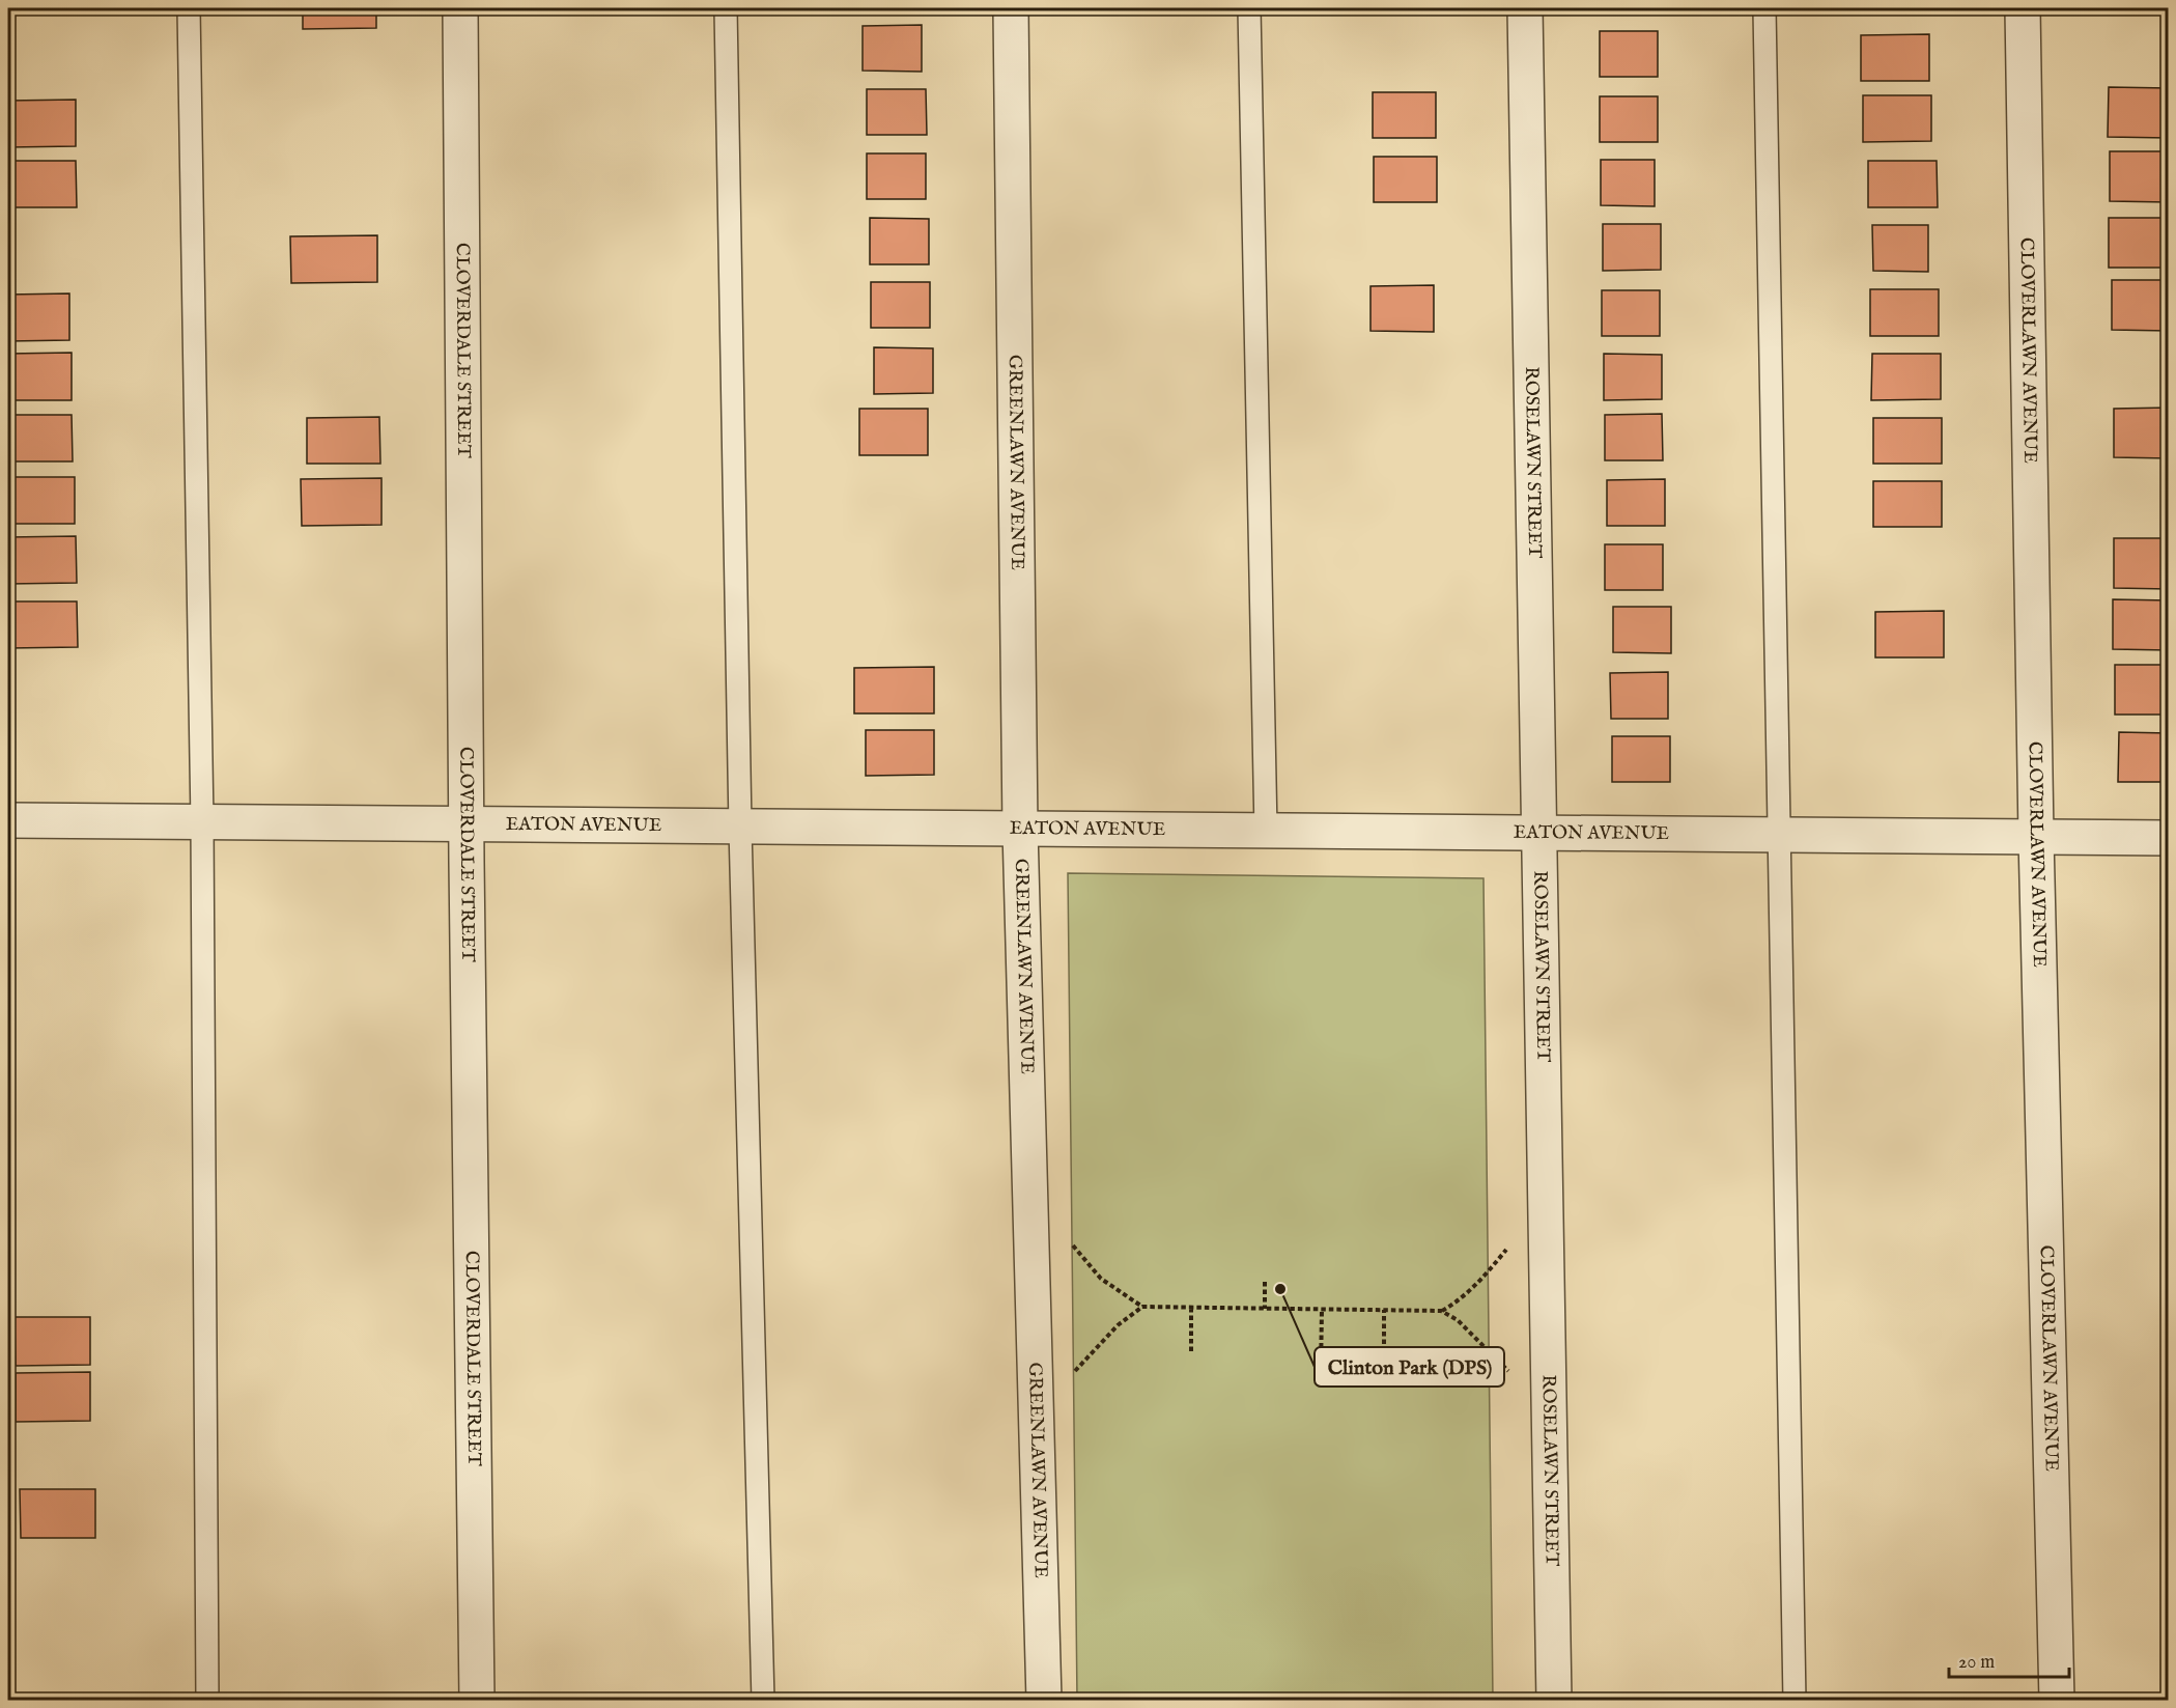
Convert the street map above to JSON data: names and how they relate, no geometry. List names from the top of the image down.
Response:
{
  "streets": {
    "street": [
      "CLOVERDALE STREET",
      "CLOVERLAWN AVENUE",
      "GREENLAWN AVENUE",
      "ROSELAWN STREET",
      "EATON AVENUE"
    ]
  },
  "crossings": [
    ["CLOVERDALE STREET", "EATON AVENUE"],
    ["CLOVERLAWN AVENUE", "EATON AVENUE"],
    ["GREENLAWN AVENUE", "EATON AVENUE"],
    ["ROSELAWN STREET", "EATON AVENUE"]
  ],
  "places": ["Clinton Park (DPS)"],
  "scale_bar": "20 m"
}
